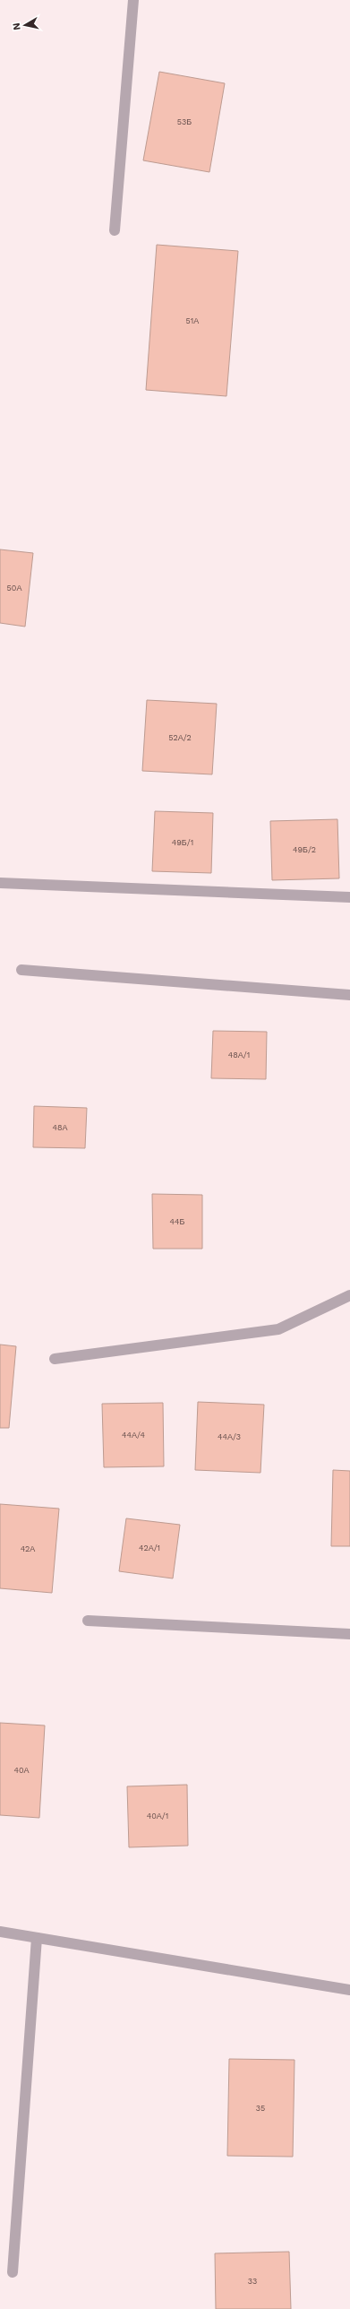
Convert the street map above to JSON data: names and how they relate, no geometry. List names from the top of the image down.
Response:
{
  "house_numbers": [
    "53Б",
    "51А",
    "50А",
    "52А/2",
    "49Б/1",
    "49Б/2",
    "48А/1",
    "48А",
    "44Б",
    "44А/4",
    "44А/3",
    "42А/1",
    "42А",
    "40А",
    "40А/1",
    "35",
    "33"
  ],
  "north": "left"
}
